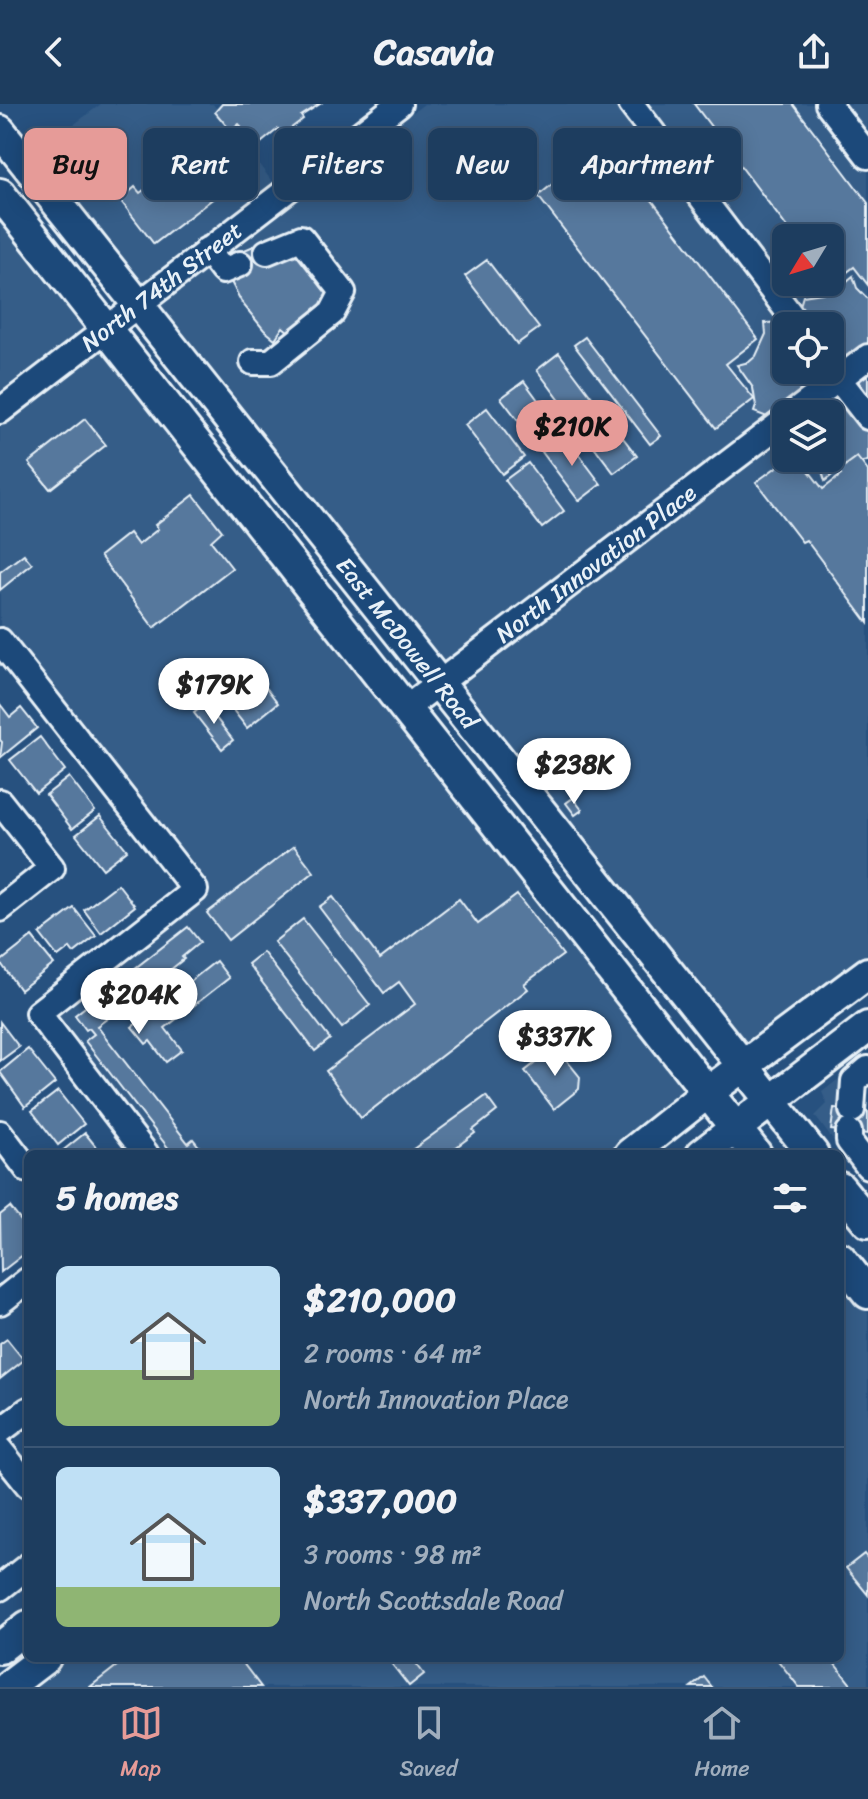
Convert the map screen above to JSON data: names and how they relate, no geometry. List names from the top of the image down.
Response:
{
  "streets": {
    "main road": ["East McDowell Road"],
    "street": ["North 74th Street", "North Innovation Place"]
  },
  "crossings": [
    ["North 74th Street", "East McDowell Road"],
    ["North Innovation Place", "East McDowell Road"]
  ],
  "north": "bottom left",
  "page": {
    "header": "Casavia",
    "chip": [
      "Buy",
      "Rent",
      "Filters",
      "New",
      "Apartment"
    ],
    "price": [
      "$210K",
      "$179K",
      "$238K",
      "$204K",
      "$337K"
    ],
    "heading": "5 homes",
    "list": [
      {
        "name": "$210,000",
        "note": "2 rooms · 64 m² · North Innovation Place"
      },
      {
        "name": "$337,000",
        "note": "3 rooms · 98 m² · North Scottsdale Road"
      }
    ],
    "tabs": ["Map", "Saved", "Home"]
  }
}
